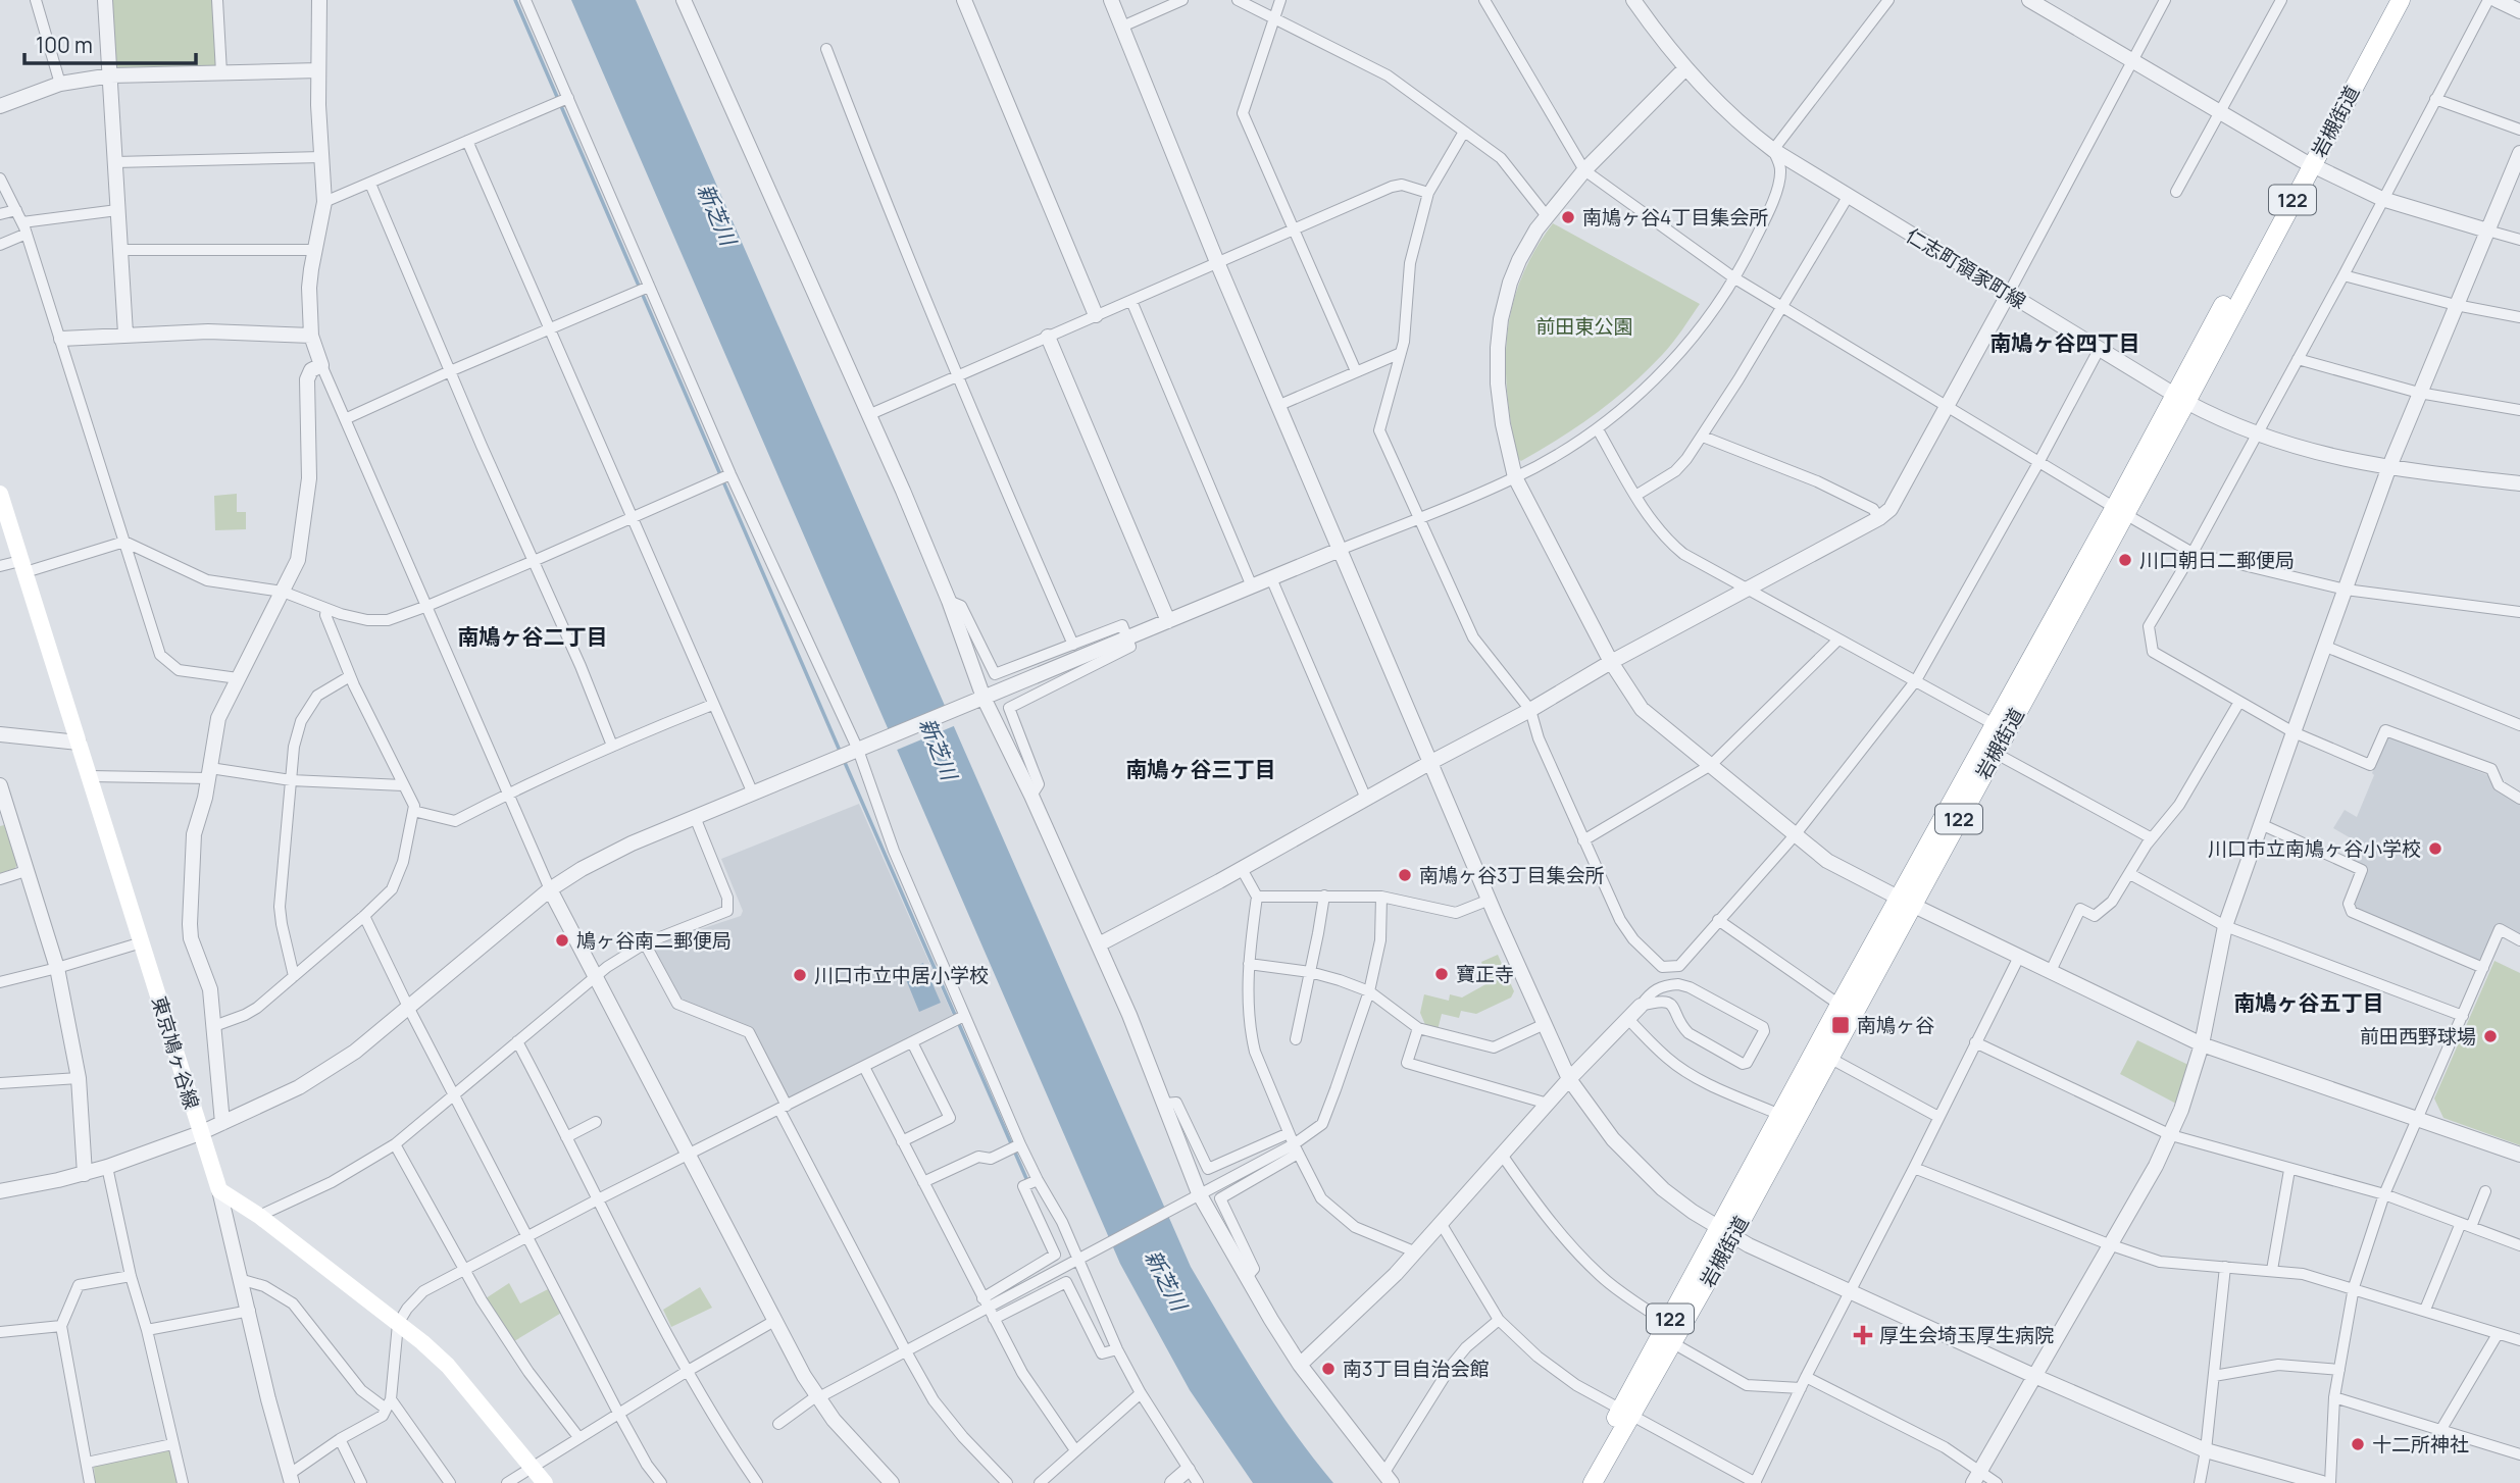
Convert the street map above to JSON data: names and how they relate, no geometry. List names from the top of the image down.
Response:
{
  "streets": {
    "highway": ["岩槻街道", "122"],
    "main road": ["東京鳩ヶ谷線"],
    "street": ["仁志町領家町線"]
  },
  "crossings": [
    ["岩槻街道", "仁志町領家町線"]
  ],
  "districts": [
    "南鳩ヶ谷四丁目",
    "南鳩ヶ谷二丁目",
    "南鳩ヶ谷三丁目",
    "南鳩ヶ谷五丁目"
  ],
  "water": ["新芝川"],
  "parks": ["前田東公園"],
  "places": {
    "other": [
      "南鳩ヶ谷4丁目集会所",
      "川口朝日二郵便局",
      "川口市立南鳩ヶ谷小学校",
      "南鳩ヶ谷3丁目集会所",
      "鳩ヶ谷南二郵便局",
      "寶正寺",
      "川口市立中居小学校",
      "前田西野球場",
      "南3丁目自治会館",
      "十二所神社"
    ],
    "transit": ["南鳩ヶ谷"],
    "health": ["厚生会埼玉厚生病院"]
  },
  "scale_bar": "100 m"
}
